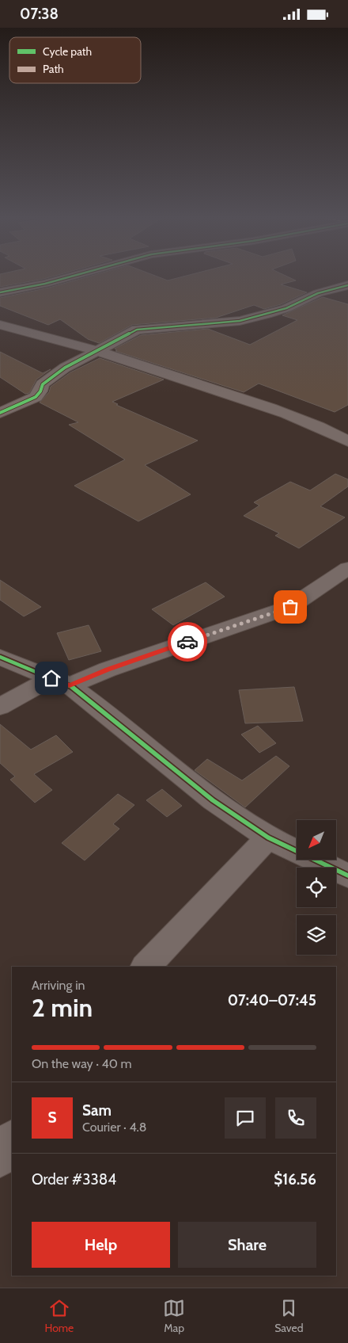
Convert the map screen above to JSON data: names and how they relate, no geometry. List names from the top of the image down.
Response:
{
  "legend": ["Cycle path", "Path"],
  "north": "bottom left",
  "page": {
    "status": "07:38",
    "heading": ["2 min", "Arriving in", "07:40–07:45"],
    "panel": [
      "Sam",
      "Courier · 4.8",
      "Order #3384",
      "$16.56"
    ],
    "bar": "On the way · 40 m",
    "round": "S",
    "buttons": ["Help", "Share"],
    "tabs": ["Home", "Map", "Saved"]
  }
}
